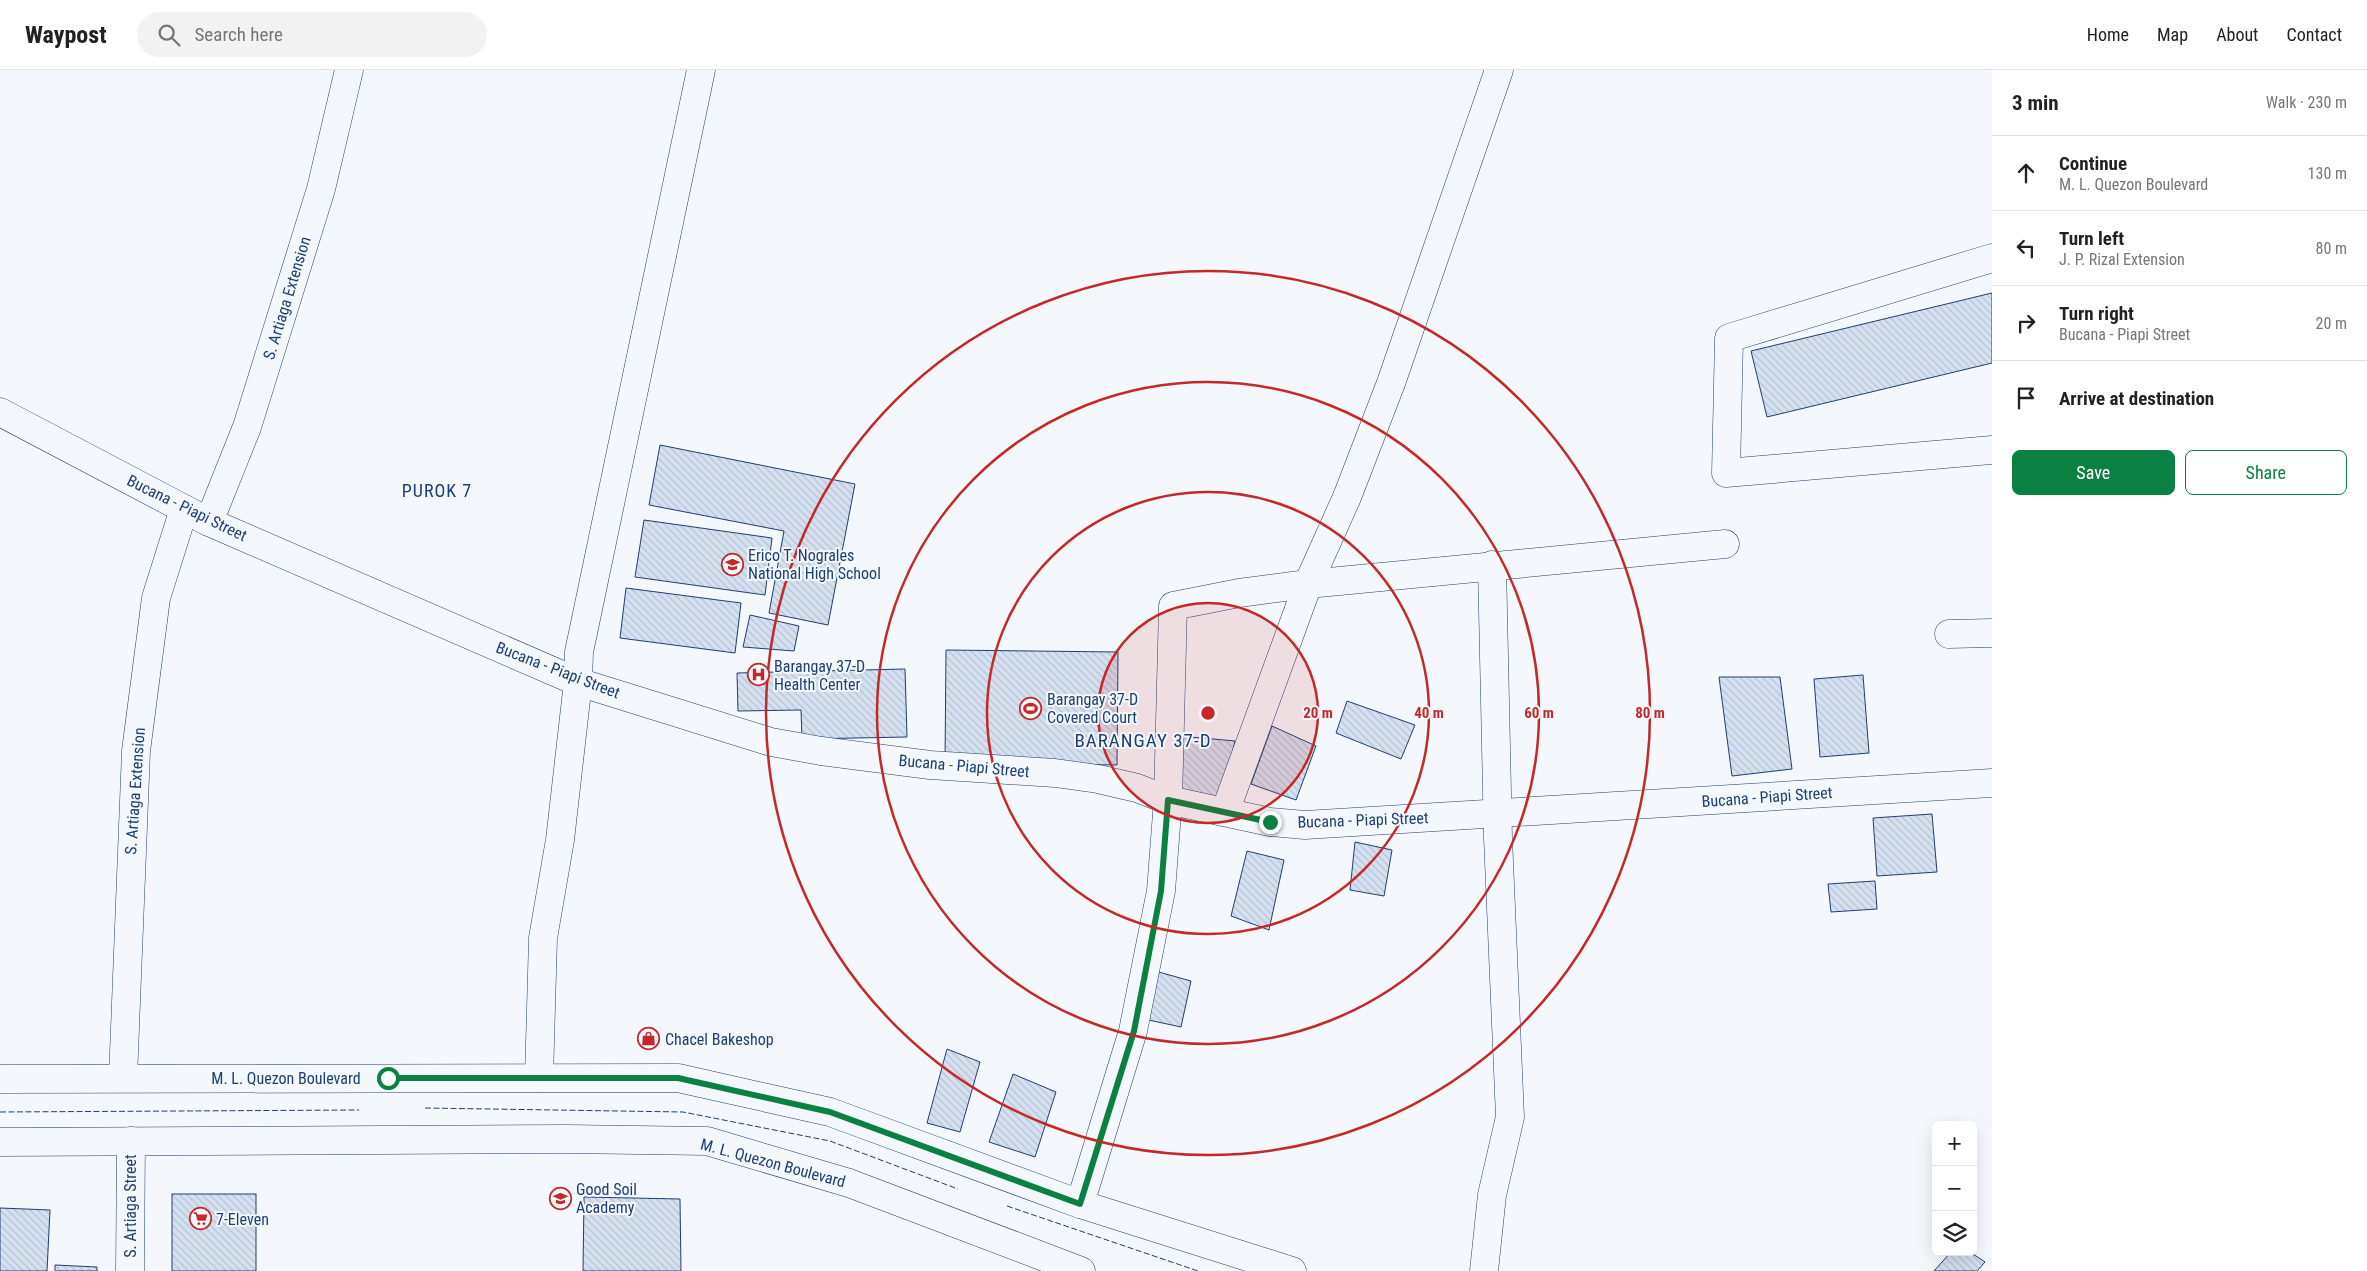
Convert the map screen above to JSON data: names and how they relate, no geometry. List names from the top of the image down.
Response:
{
  "streets": {
    "street": [
      "S. Artiaga Extension",
      "Bucana - Piapi Street",
      "M. L. Quezon Boulevard",
      "S. Artiaga Street"
    ]
  },
  "crossings": [
    ["S. Artiaga Extension", "Bucana - Piapi Street"],
    ["S. Artiaga Extension", "M. L. Quezon Boulevard"],
    ["M. L. Quezon Boulevard", "S. Artiaga Street"]
  ],
  "districts": ["PUROK 7", "BARANGAY 37-D"],
  "places": {
    "school or university": ["Erico T. Nograles National High School", "Good Soil Academy"],
    "hospital": ["Barangay 37-D Health Center"],
    "sports": ["Barangay 37-D Covered Court"],
    "shop": ["Chacel Bakeshop"],
    "supermarket": ["7-Eleven"]
  },
  "page": {
    "header": "Waypost",
    "search": "Search here",
    "nav": [
      "Home",
      "Map",
      "About",
      "Contact"
    ],
    "heading": ["3 min", "Walk · 230 m"],
    "list": [
      ["Continue", "M. L. Quezon Boulevard", "130 m"],
      ["Turn left", "J. P. Rizal Extension", "80 m"],
      ["Turn right", "Bucana - Piapi Street", "20 m"],
      "Arrive at destination"
    ],
    "buttons": ["Save", "Share"],
    "map_buttons": ["+", "−"]
  },
  "rings": [
    "20 m",
    "40 m",
    "60 m",
    "80 m"
  ]
}
